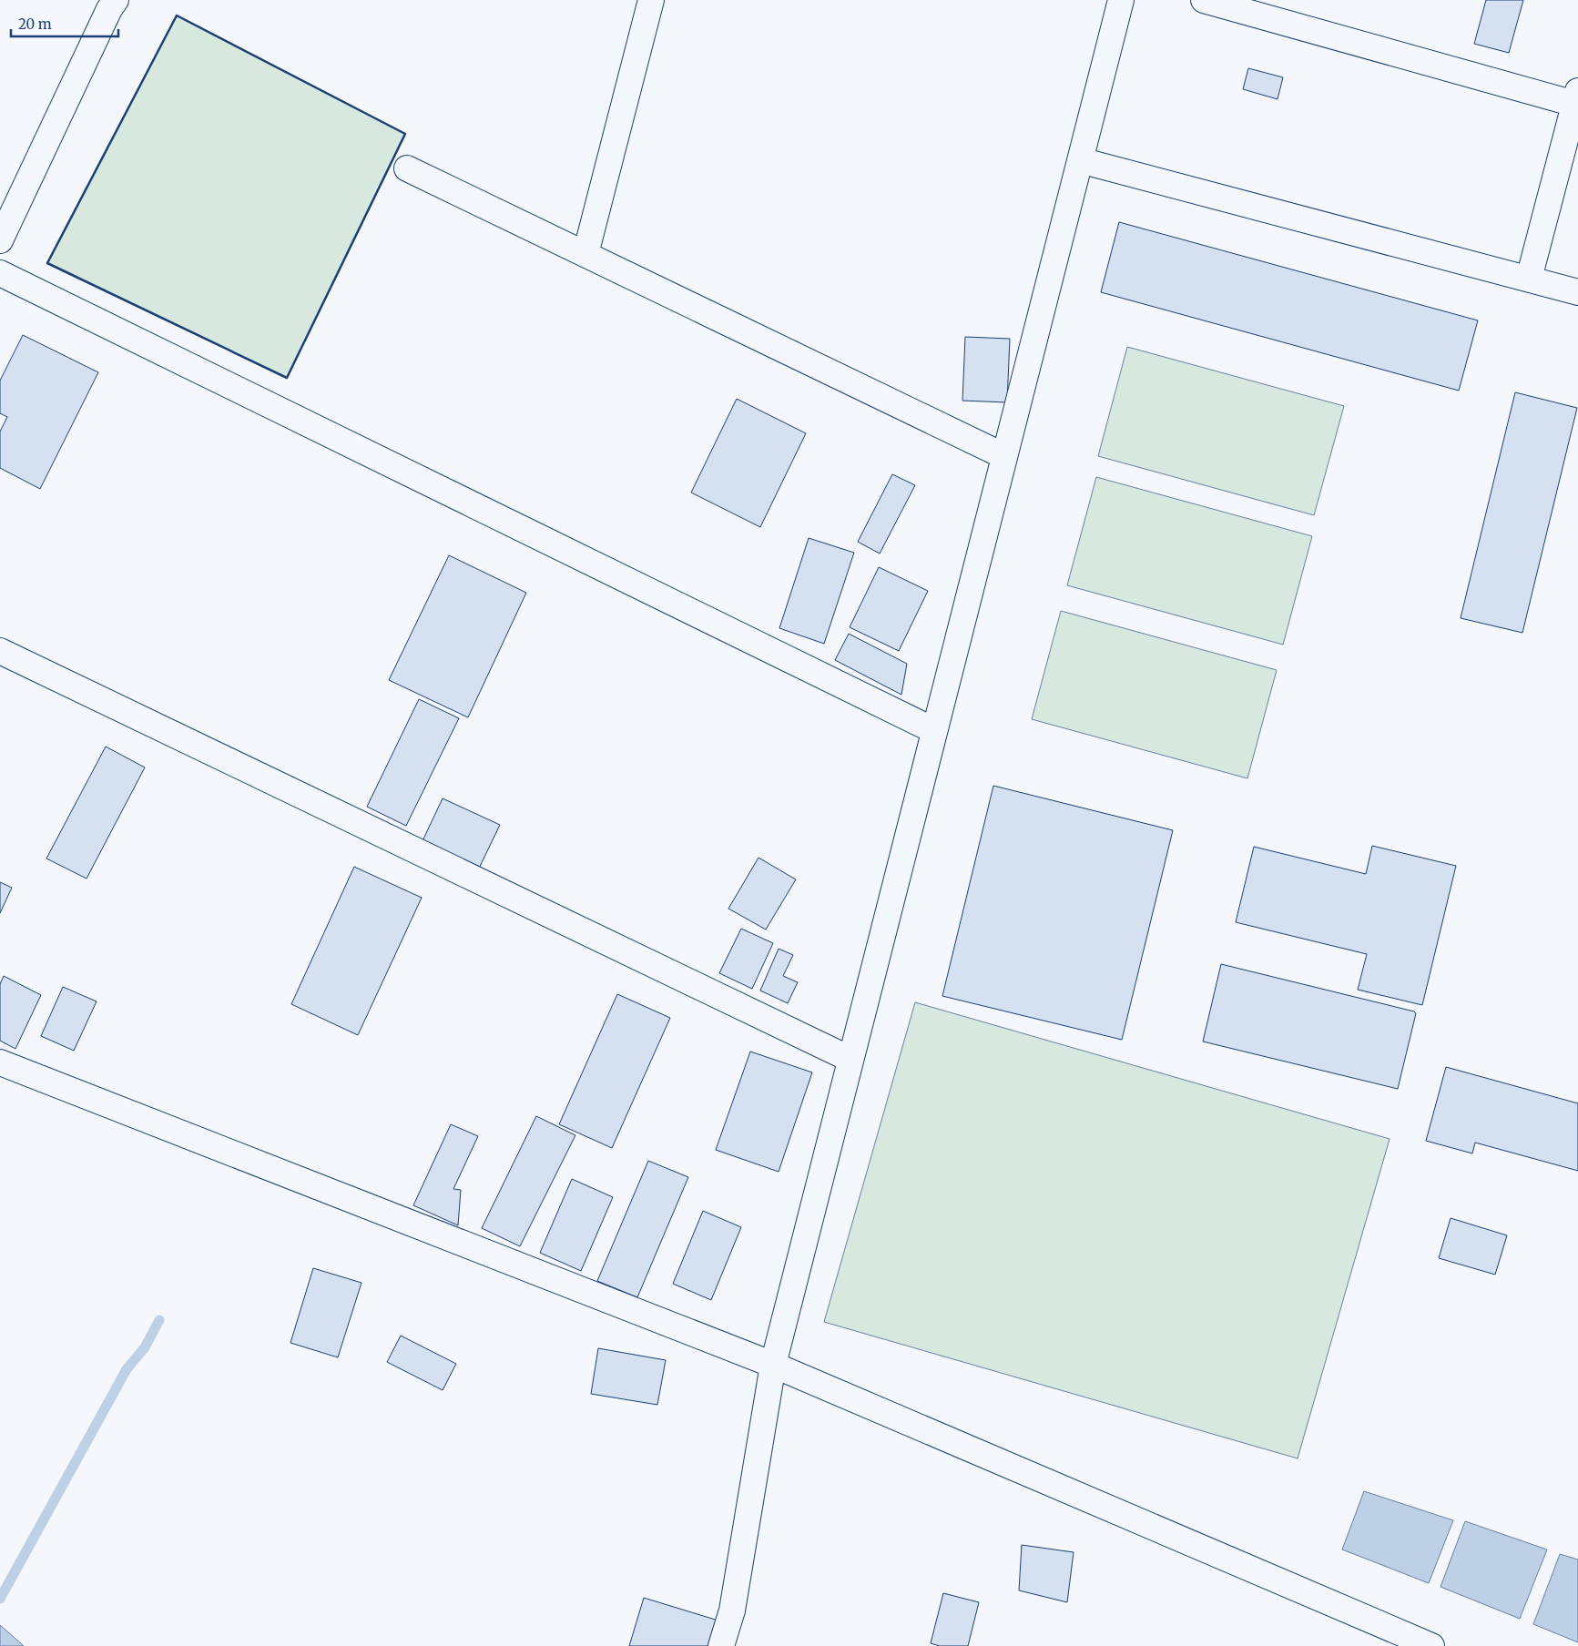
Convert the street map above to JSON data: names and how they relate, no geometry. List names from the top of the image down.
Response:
{
  "scale_bar": "20 m"
}
